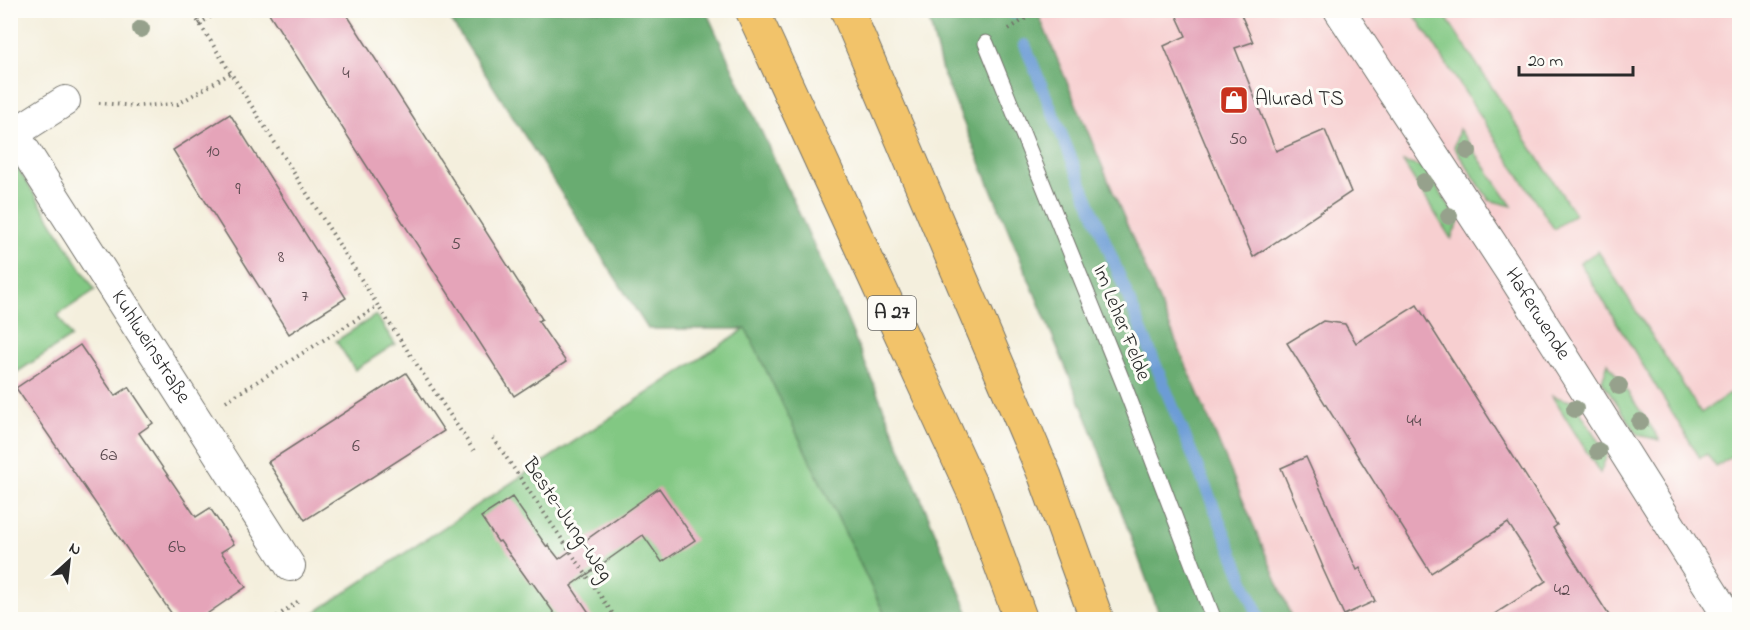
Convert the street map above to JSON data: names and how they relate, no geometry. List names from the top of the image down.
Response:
{
  "streets": {
    "highway": ["A 27"],
    "street": ["Haferwende", "Kuhlweinstraße"],
    "lane": ["Im Leher Felde"],
    "path": ["Beste-Jung-Weg"]
  },
  "places": {
    "shop": ["Alurad TS"]
  },
  "house_numbers": [
    "4",
    "50",
    "10",
    "9",
    "5",
    "8",
    "7",
    "44",
    "6",
    "6a",
    "6b",
    "42"
  ],
  "scale_bar": "20 m",
  "north": "top right"
}
